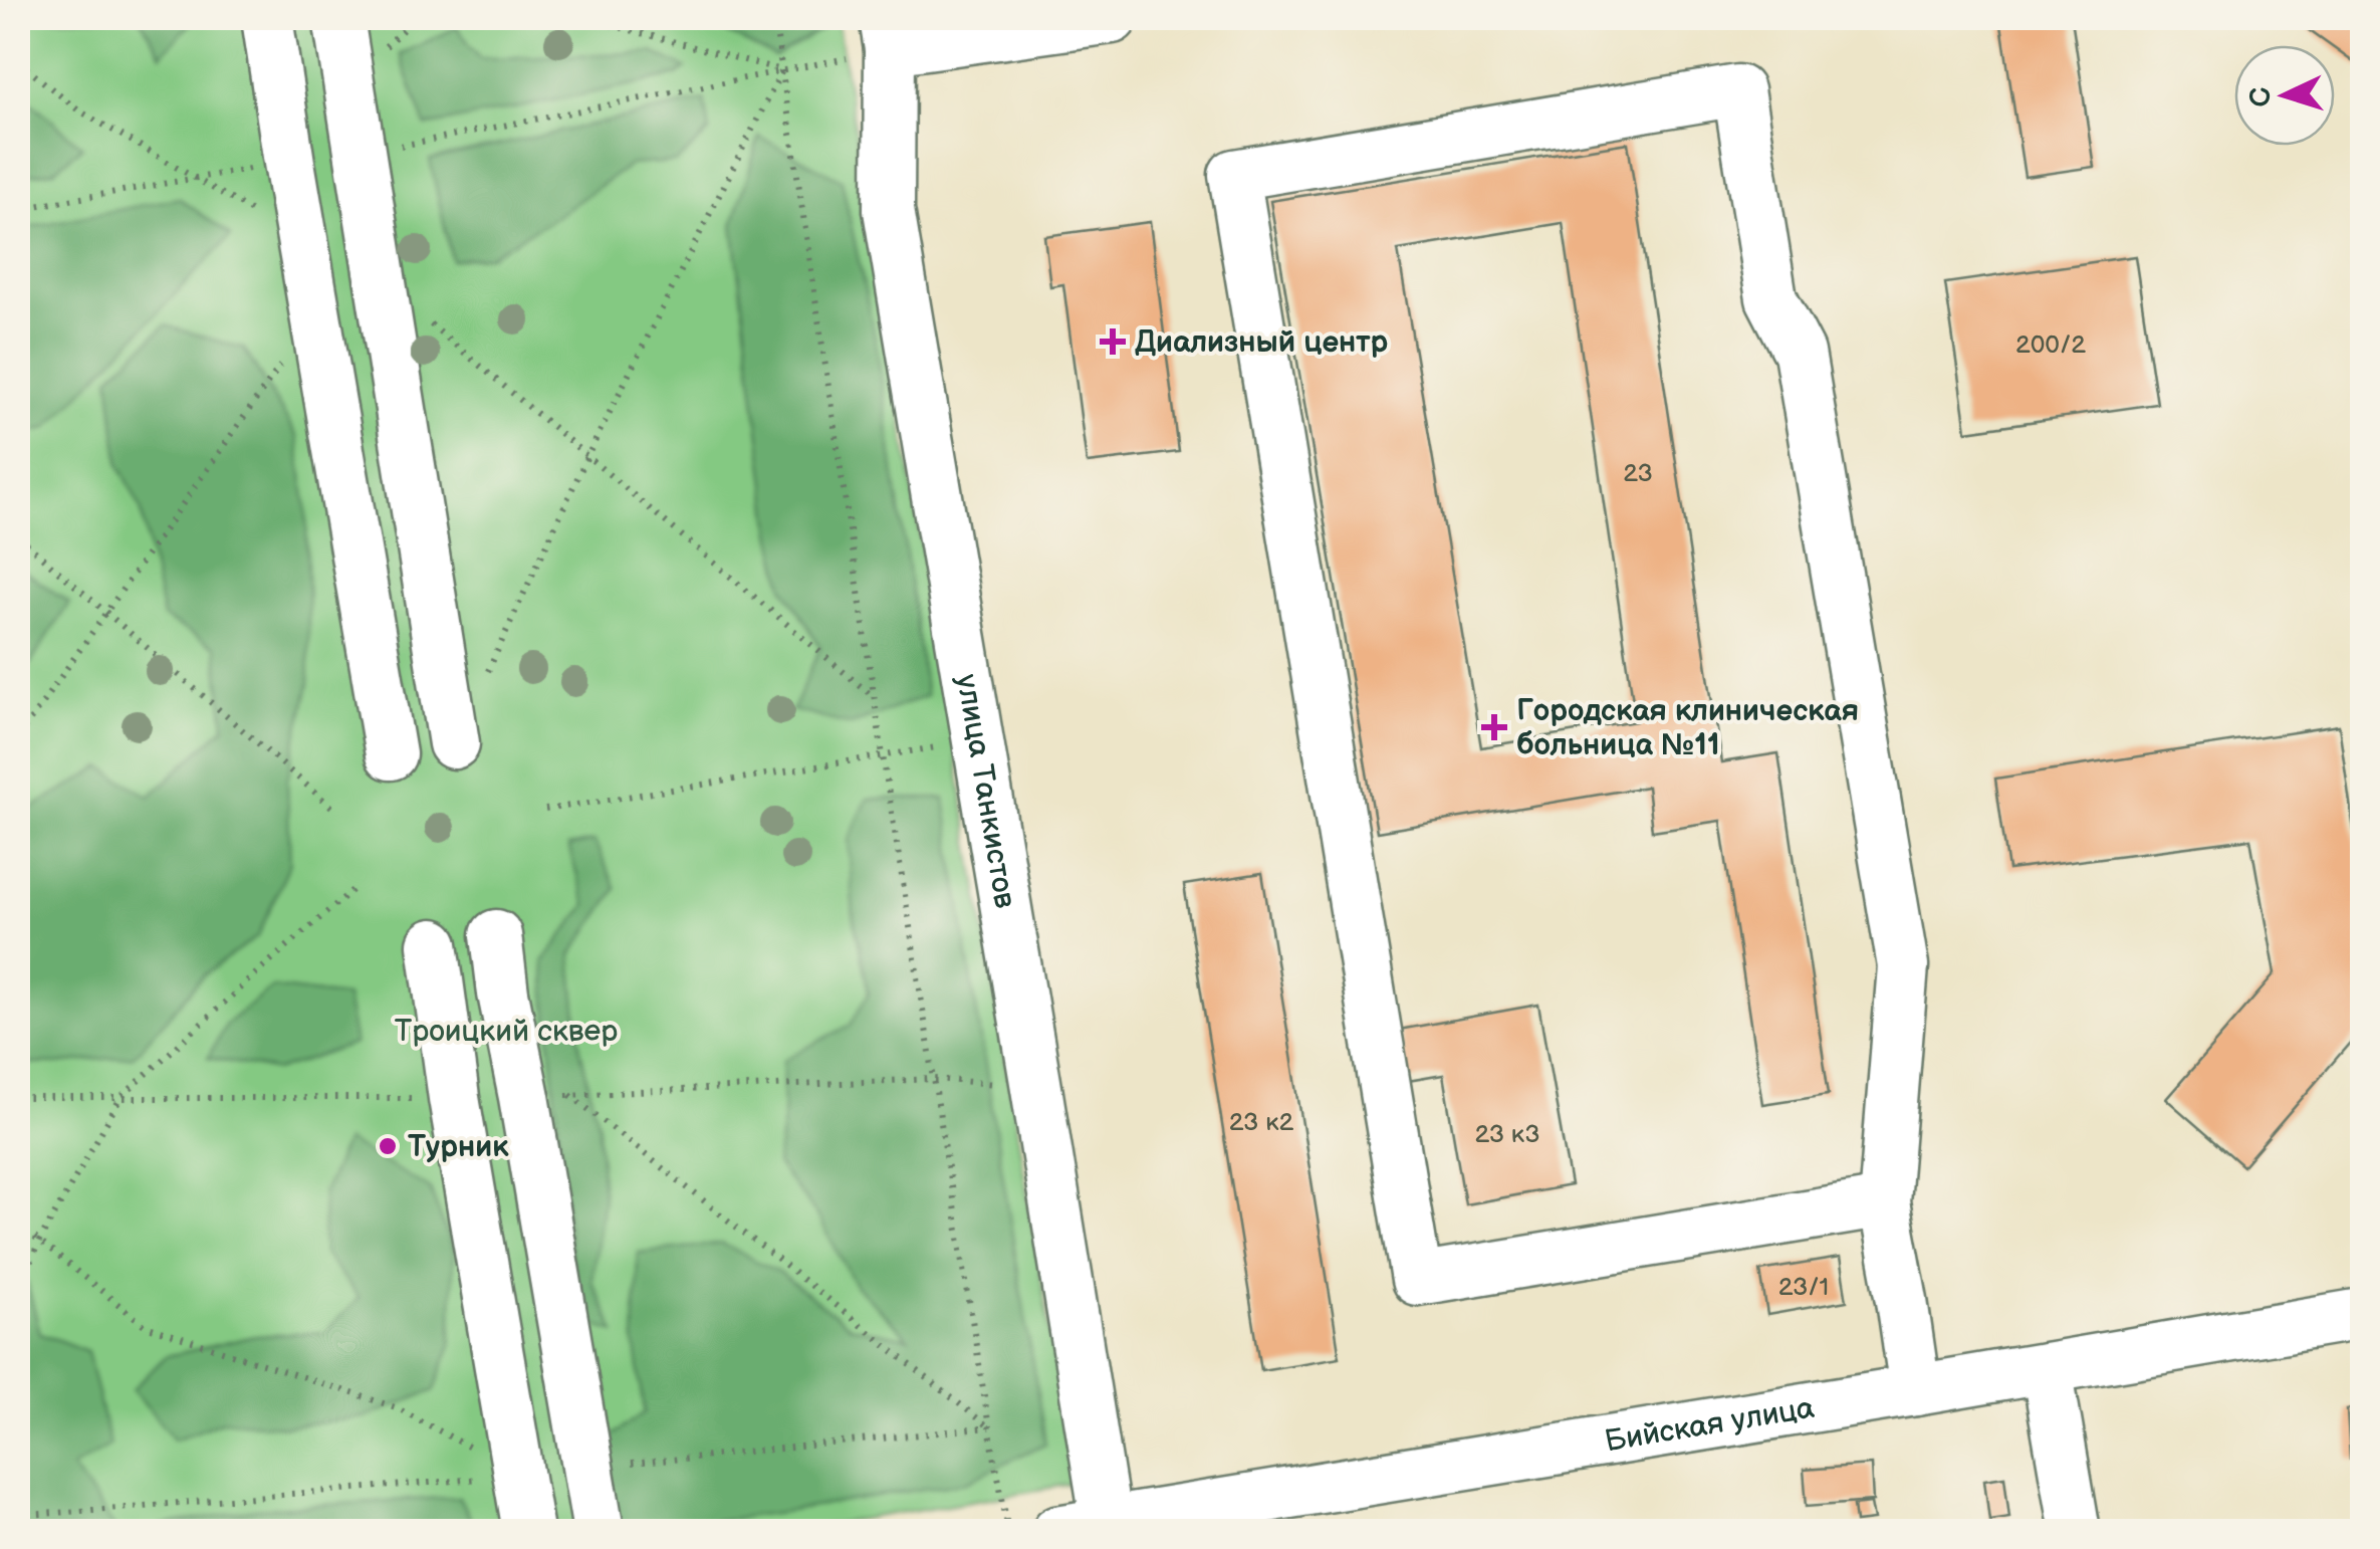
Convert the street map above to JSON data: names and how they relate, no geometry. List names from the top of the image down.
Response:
{
  "streets": {
    "street": ["улица Танкистов", "Бийская улица"]
  },
  "crossings": [
    ["улица Танкистов", "Бийская улица"]
  ],
  "parks": ["Троицкий сквер"],
  "places": {
    "health": ["Диализный центр", "Городская клиническая больница №11"],
    "other": ["Турник"]
  },
  "house_numbers": [
    "200/2",
    "23",
    "23 к2",
    "23 к3",
    "23/1"
  ],
  "north": "left"
}
